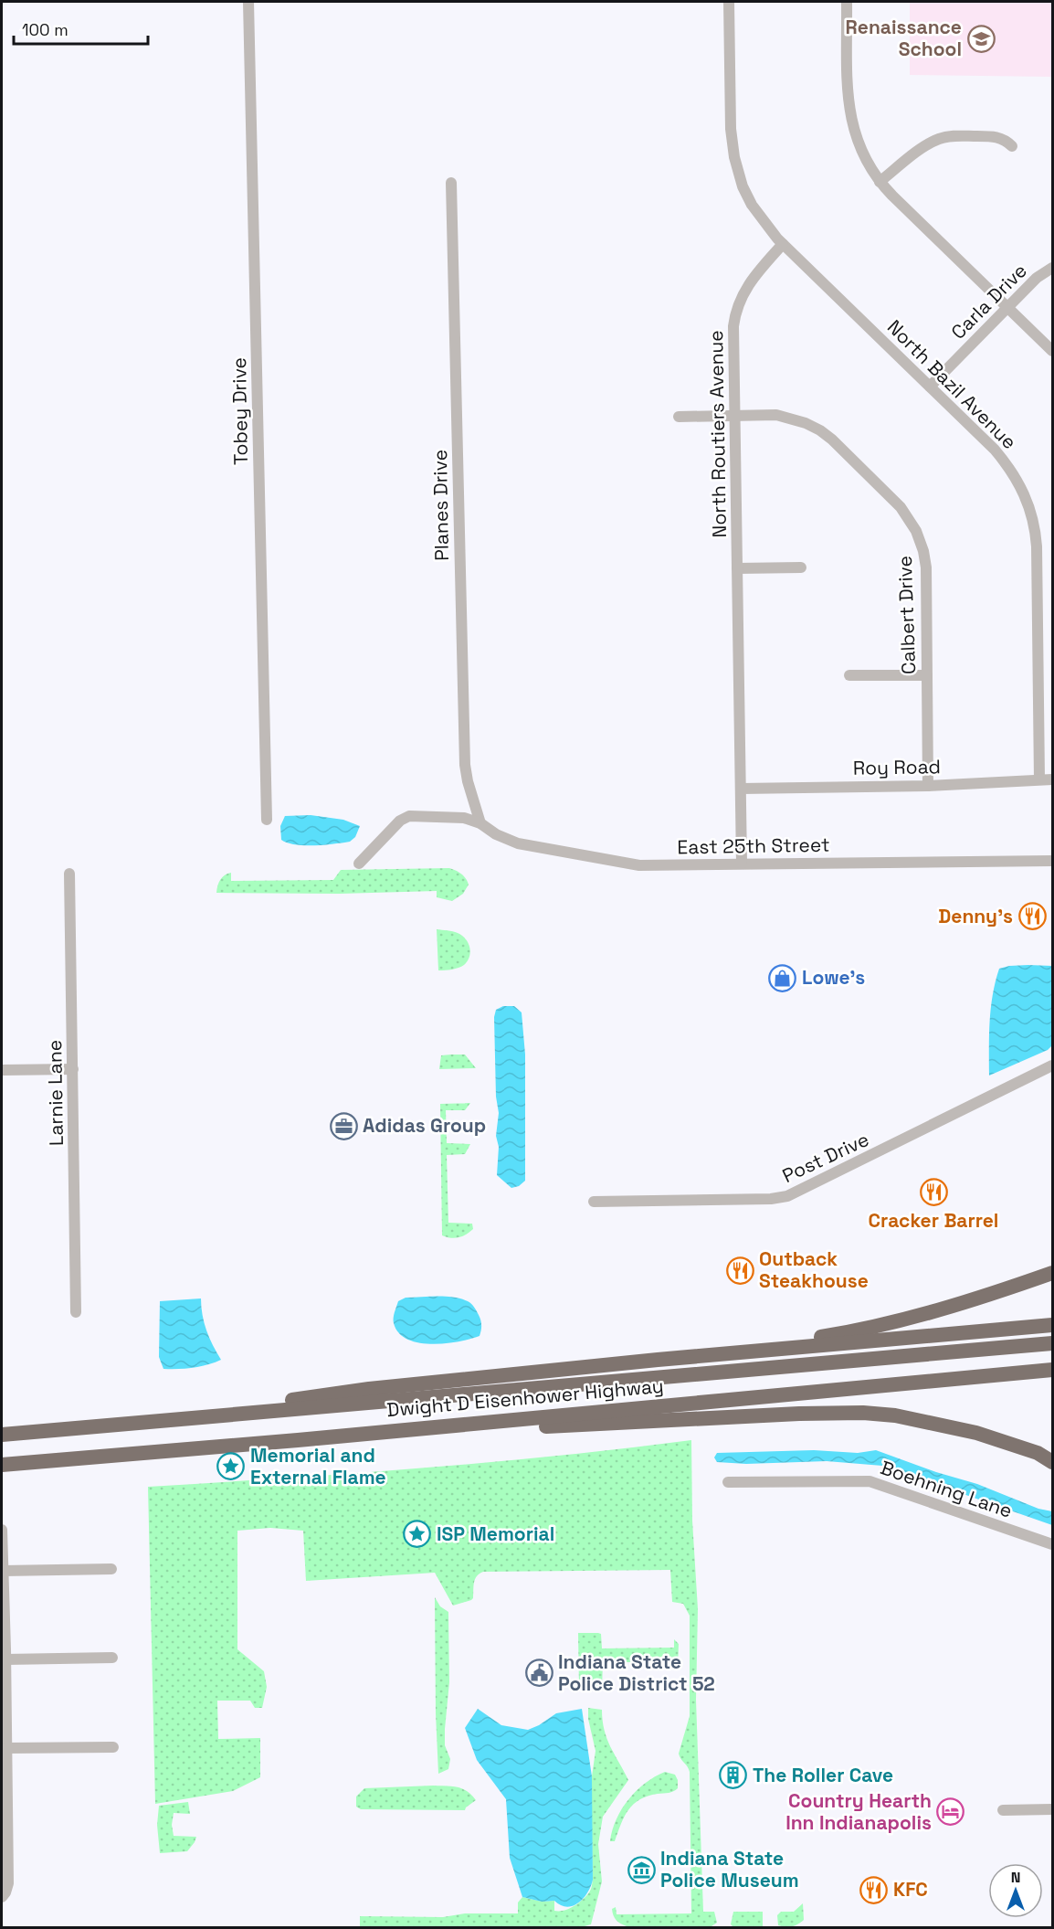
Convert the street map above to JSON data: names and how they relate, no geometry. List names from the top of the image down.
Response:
{
  "streets": {
    "highway": ["Dwight D Eisenhower Highway"],
    "street": [
      "Carla Drive",
      "North Bazil Avenue",
      "Tobey Drive",
      "North Routiers Avenue",
      "Planes Drive",
      "Calbert Drive",
      "Roy Road",
      "East 25th Street",
      "Larnie Lane",
      "Post Drive",
      "Boehning Lane"
    ]
  },
  "crossings": [
    ["Carla Drive", "North Bazil Avenue"],
    ["North Bazil Avenue", "North Routiers Avenue"],
    ["North Bazil Avenue", "Roy Road"],
    ["North Routiers Avenue", "Calbert Drive"],
    ["North Routiers Avenue", "Roy Road"],
    ["North Routiers Avenue", "East 25th Street"],
    ["Planes Drive", "East 25th Street"],
    ["Calbert Drive", "Roy Road"]
  ],
  "places": {
    "school or university": ["Renaissance School"],
    "restaurant": [
      "Denny's",
      "Cracker Barrel",
      "Outback Steakhouse",
      "KFC"
    ],
    "shop": ["Lowe's"],
    "office": ["Adidas Group"],
    "place": ["Memorial and External Flame", "ISP Memorial"],
    "public building": ["Indiana State Police District 52"],
    "building": ["The Roller Cave"],
    "hotel": ["Country Hearth Inn Indianapolis"],
    "museum": ["Indiana State Police Museum"]
  },
  "scale_bar": "100 m",
  "north": "top"
}
